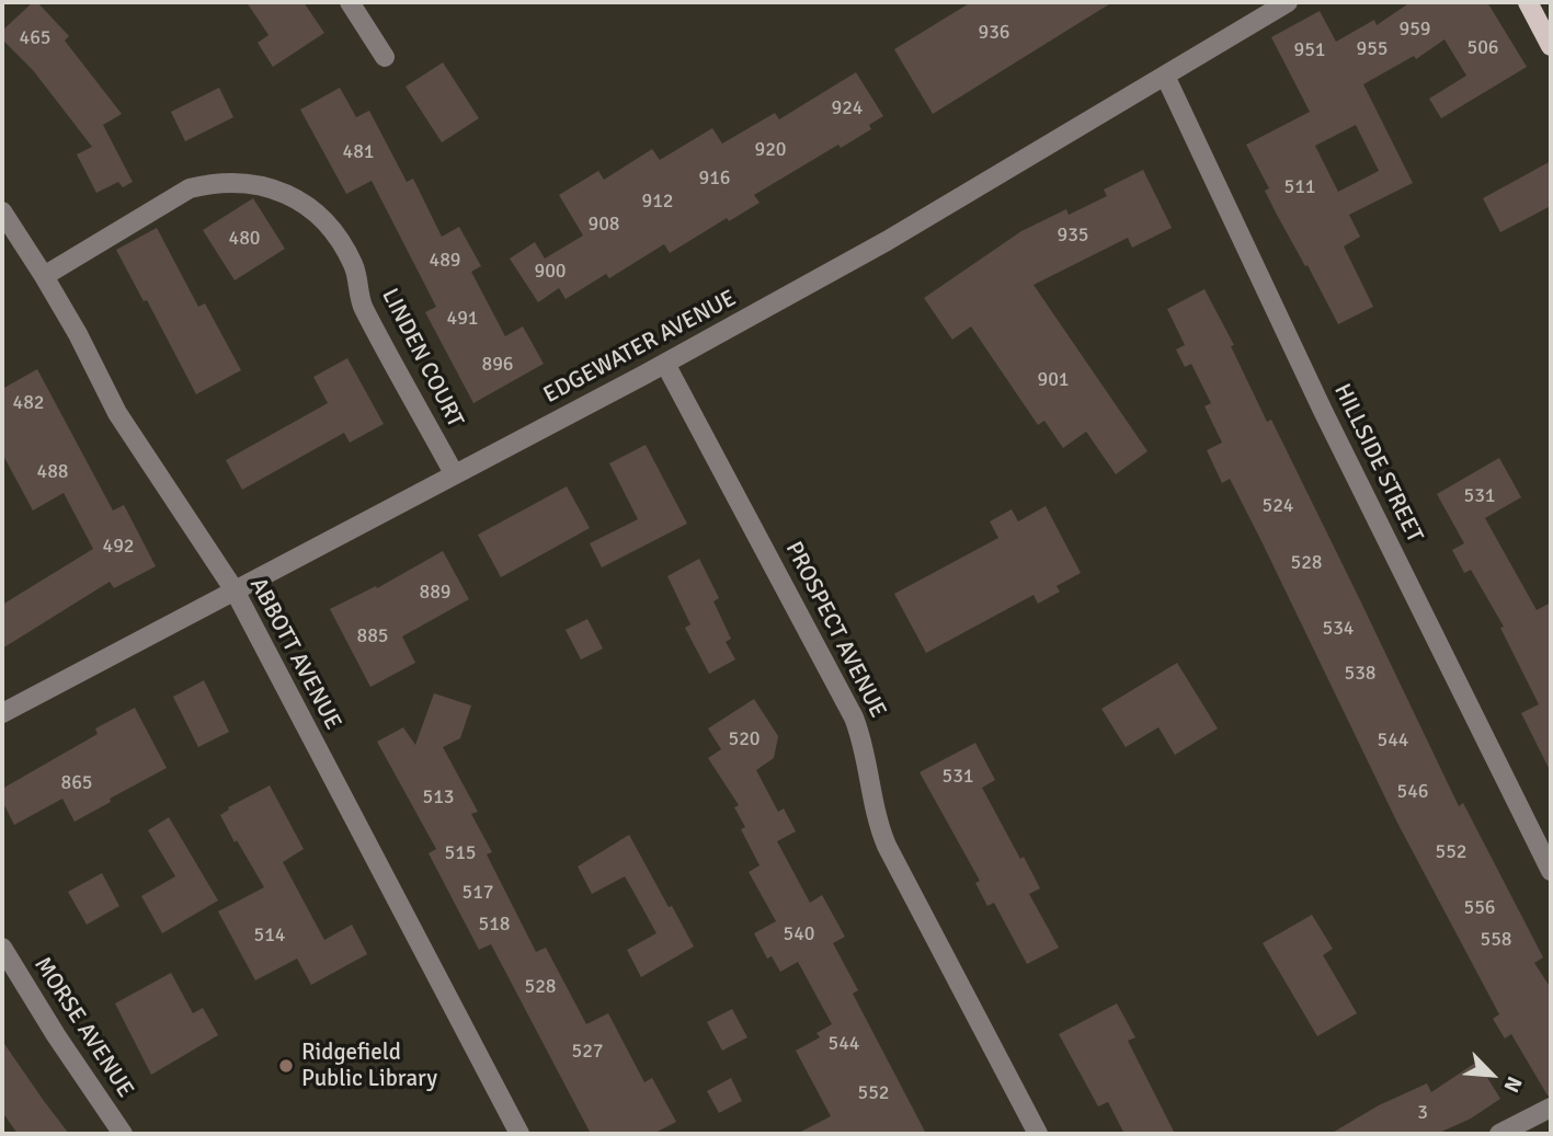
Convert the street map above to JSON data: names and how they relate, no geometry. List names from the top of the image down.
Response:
{
  "streets": {
    "street": [
      "EDGEWATER AVENUE",
      "LINDEN COURT",
      "HILLSIDE STREET",
      "PROSPECT AVENUE",
      "ABBOTT AVENUE",
      "MORSE AVENUE"
    ]
  },
  "crossings": [
    ["EDGEWATER AVENUE", "LINDEN COURT"],
    ["EDGEWATER AVENUE", "HILLSIDE STREET"],
    ["EDGEWATER AVENUE", "PROSPECT AVENUE"],
    ["EDGEWATER AVENUE", "ABBOTT AVENUE"],
    ["LINDEN COURT", "ABBOTT AVENUE"]
  ],
  "places": ["Ridgefield Public Library"],
  "house_numbers": [
    "959",
    "936",
    "465",
    "506",
    "955",
    "951",
    "924",
    "920",
    "481",
    "916",
    "511",
    "912",
    "908",
    "935",
    "480",
    "489",
    "900",
    "491",
    "896",
    "901",
    "482",
    "488",
    "531",
    "524",
    "492",
    "528",
    "889",
    "534",
    "885",
    "538",
    "520",
    "544",
    "531",
    "865",
    "546",
    "513",
    "552",
    "515",
    "517",
    "556",
    "518",
    "540",
    "514",
    "558",
    "528",
    "544",
    "527",
    "552",
    "3"
  ],
  "north": "bottom right"
}
